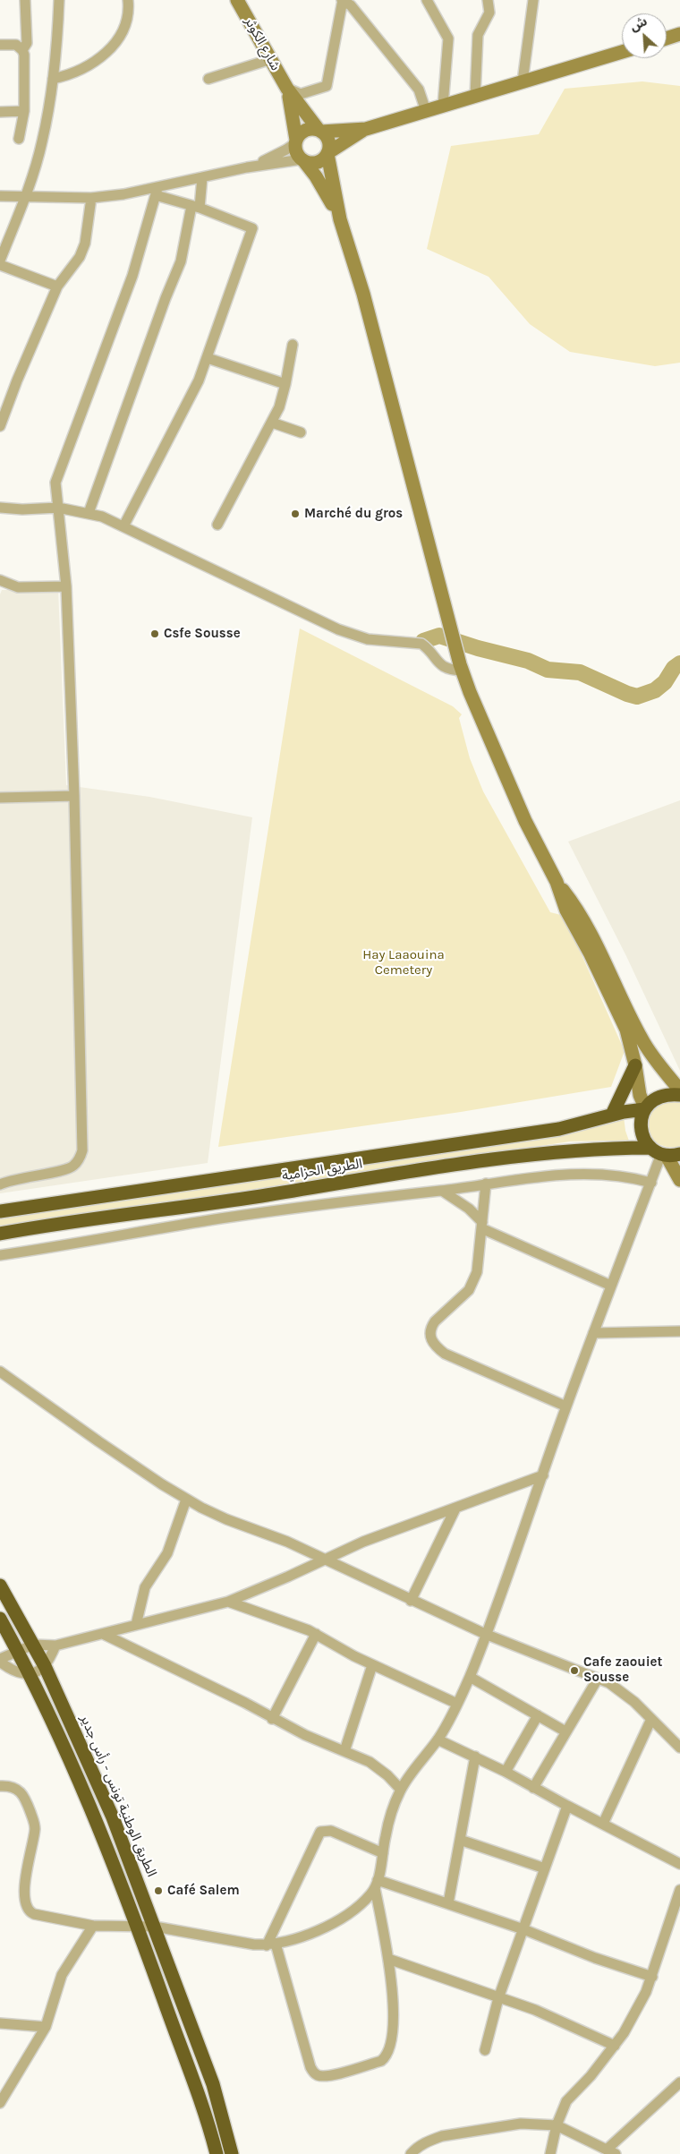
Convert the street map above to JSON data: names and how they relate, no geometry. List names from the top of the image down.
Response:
{
  "streets": {
    "highway": ["الطريق الحزامية", "الطريق الوطنية تونس - رأس جدير"],
    "main road": ["شارع الكوثر"]
  },
  "parks": ["Hay Laaouina Cemetery"],
  "places": [
    "Marché du gros",
    "Csfe Sousse",
    "Cafe zaouiet Sousse",
    "Café Salem"
  ],
  "north": "top left"
}
